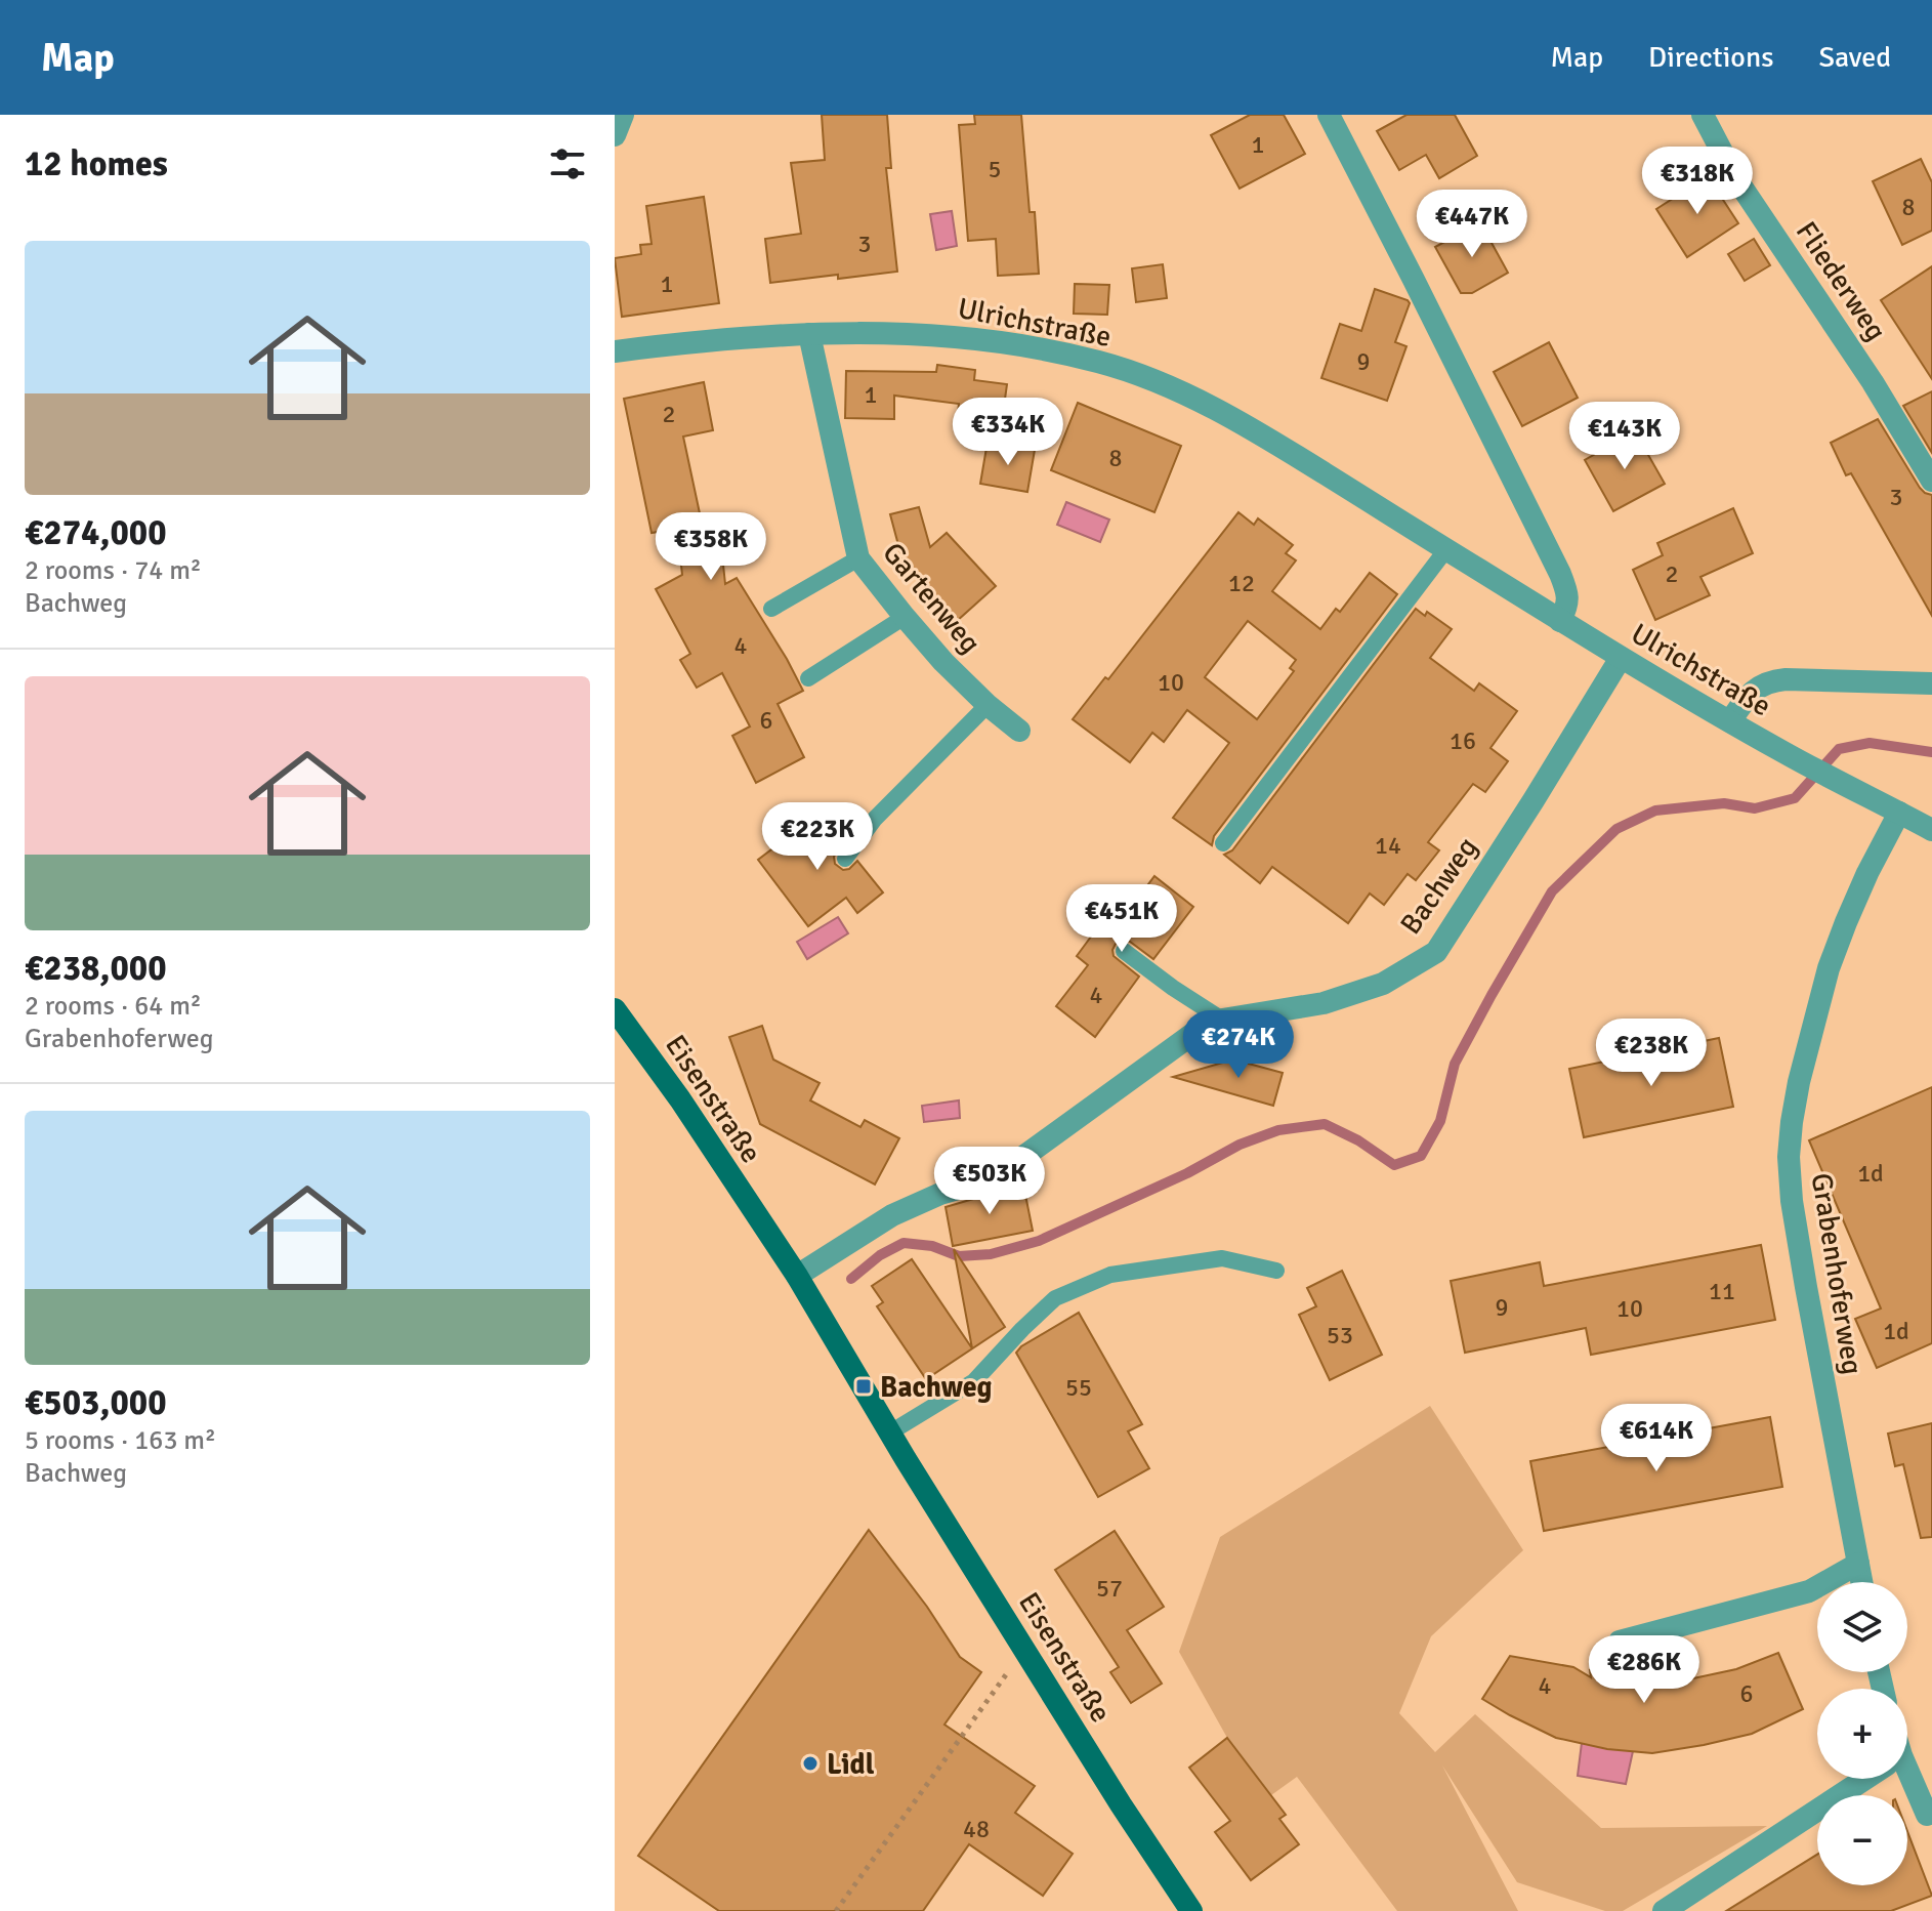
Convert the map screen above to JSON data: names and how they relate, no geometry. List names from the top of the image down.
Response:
{
  "streets": {
    "main road": ["Eisenstraße"],
    "street": [
      "Fliederweg",
      "Ulrichstraße",
      "Gartenweg",
      "Bachweg",
      "Grabenhoferweg"
    ]
  },
  "crossings": [
    ["Ulrichstraße", "Gartenweg"],
    ["Ulrichstraße", "Bachweg"],
    ["Ulrichstraße", "Grabenhoferweg"],
    ["Bachweg", "Eisenstraße"]
  ],
  "places": {
    "transit": ["Bachweg"],
    "other": ["Lidl"]
  },
  "house_numbers": [
    "1",
    "5",
    "8",
    "3",
    "1",
    "9",
    "1",
    "2",
    "8",
    "3",
    "2",
    "12",
    "4",
    "10",
    "6",
    "16",
    "14",
    "4",
    "1d",
    "11",
    "9",
    "10",
    "1d",
    "53",
    "55",
    "57",
    "4",
    "6",
    "48"
  ],
  "page": {
    "header": "Map",
    "nav": ["Map", "Directions", "Saved"],
    "heading": "12 homes",
    "price": [
      "€318K",
      "€447K",
      "€334K",
      "€143K",
      "€358K",
      "€223K",
      "€451K",
      "€274K",
      "€238K",
      "€503K",
      "€614K",
      "€286K"
    ],
    "list": [
      {
        "name": "€274,000",
        "note": "2 rooms · 74 m² · Bachweg"
      },
      {
        "name": "€238,000",
        "note": "2 rooms · 64 m² · Grabenhoferweg"
      },
      {
        "name": "€503,000",
        "note": "5 rooms · 163 m² · Bachweg"
      }
    ],
    "map_buttons": ["+", "−"]
  }
}
